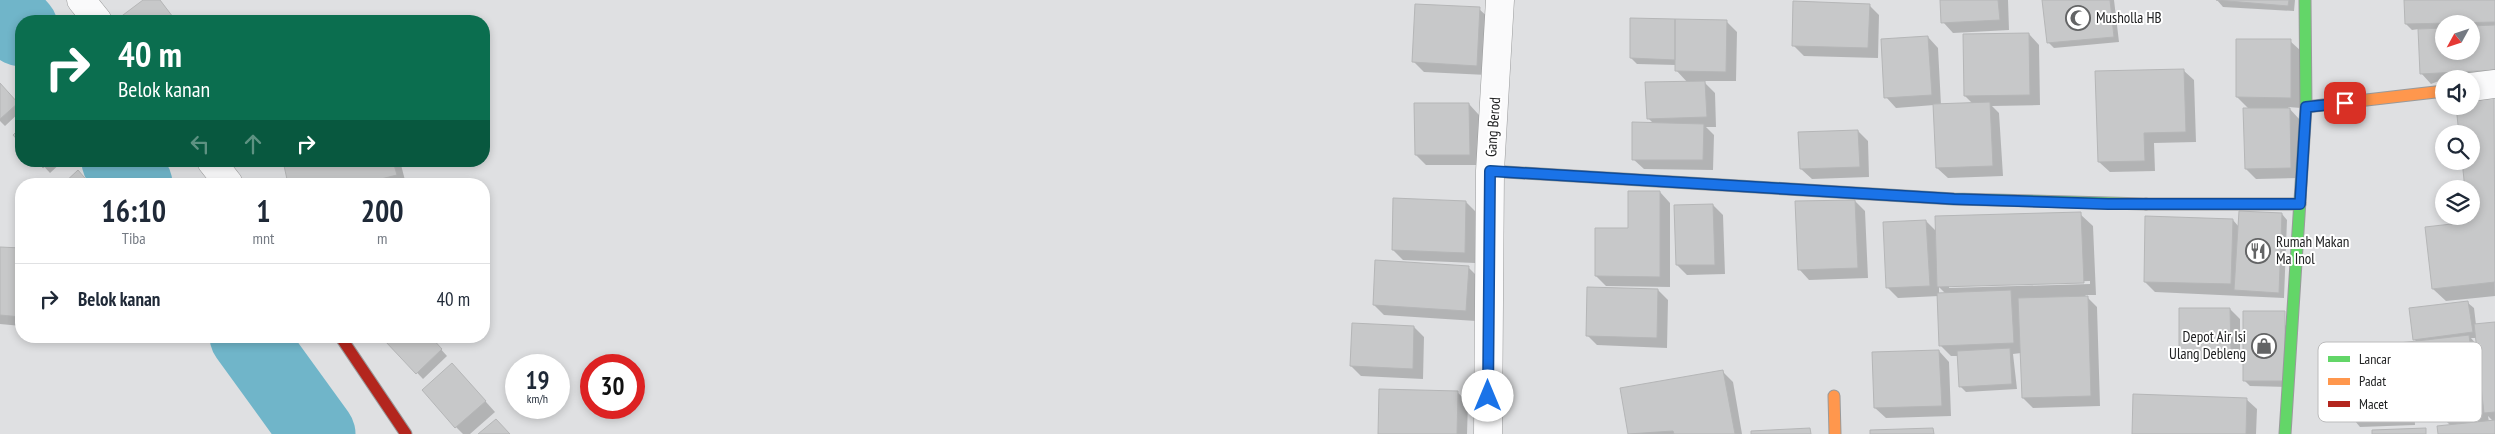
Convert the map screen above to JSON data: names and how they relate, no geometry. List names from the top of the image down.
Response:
{
  "streets": {
    "street": ["Gang Berod"]
  },
  "places": {
    "mosque": ["Musholla HB"],
    "restaurant": ["Rumah Makan Ma Inol"],
    "shop": ["Depot Air Isi Ulang Debleng"]
  },
  "legend": ["Lancar", "Padat", "Macet"],
  "north": "bottom left",
  "page": {
    "turn": ["40 m", "Belok kanan"],
    "eta": [
      "16:10",
      "Tiba",
      "1",
      "mnt",
      "200",
      "m"
    ],
    "list": [
      {
        "name": "Belok kanan",
        "value": "40 m"
      }
    ],
    "speed": "19 km/h",
    "limit": "30"
  }
}
